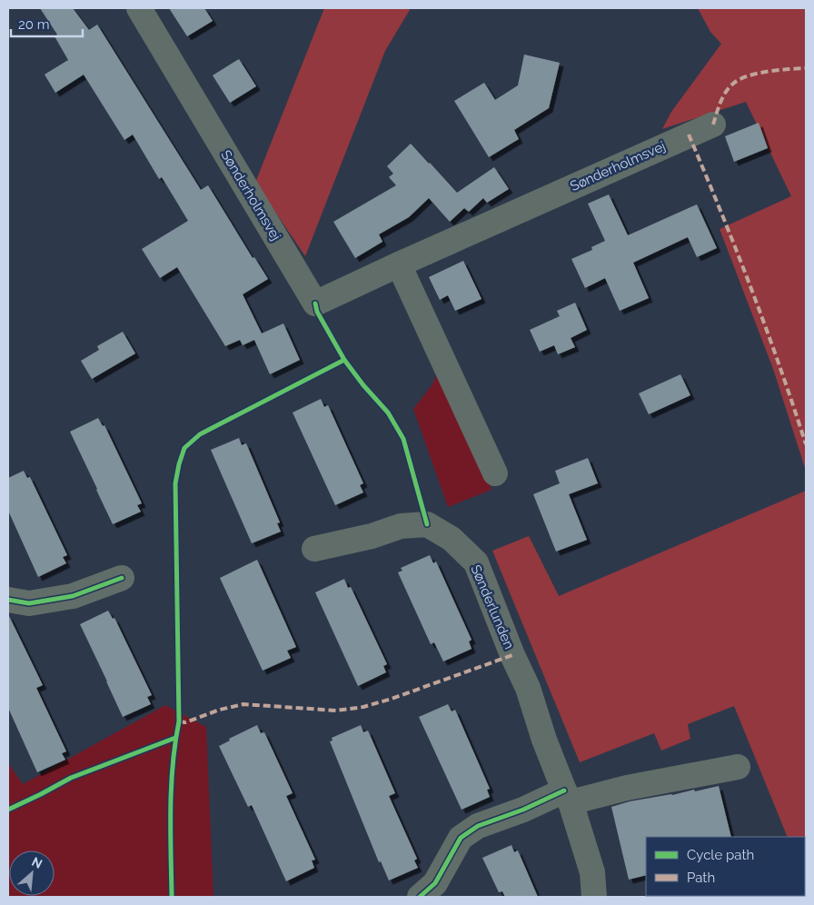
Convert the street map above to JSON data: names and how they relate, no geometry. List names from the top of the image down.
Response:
{
  "streets": {
    "street": ["Sønderholmsvej", "Sønderlunden"]
  },
  "legend": ["Cycle path", "Path"],
  "scale_bar": "20 m",
  "north": "top right"
}
